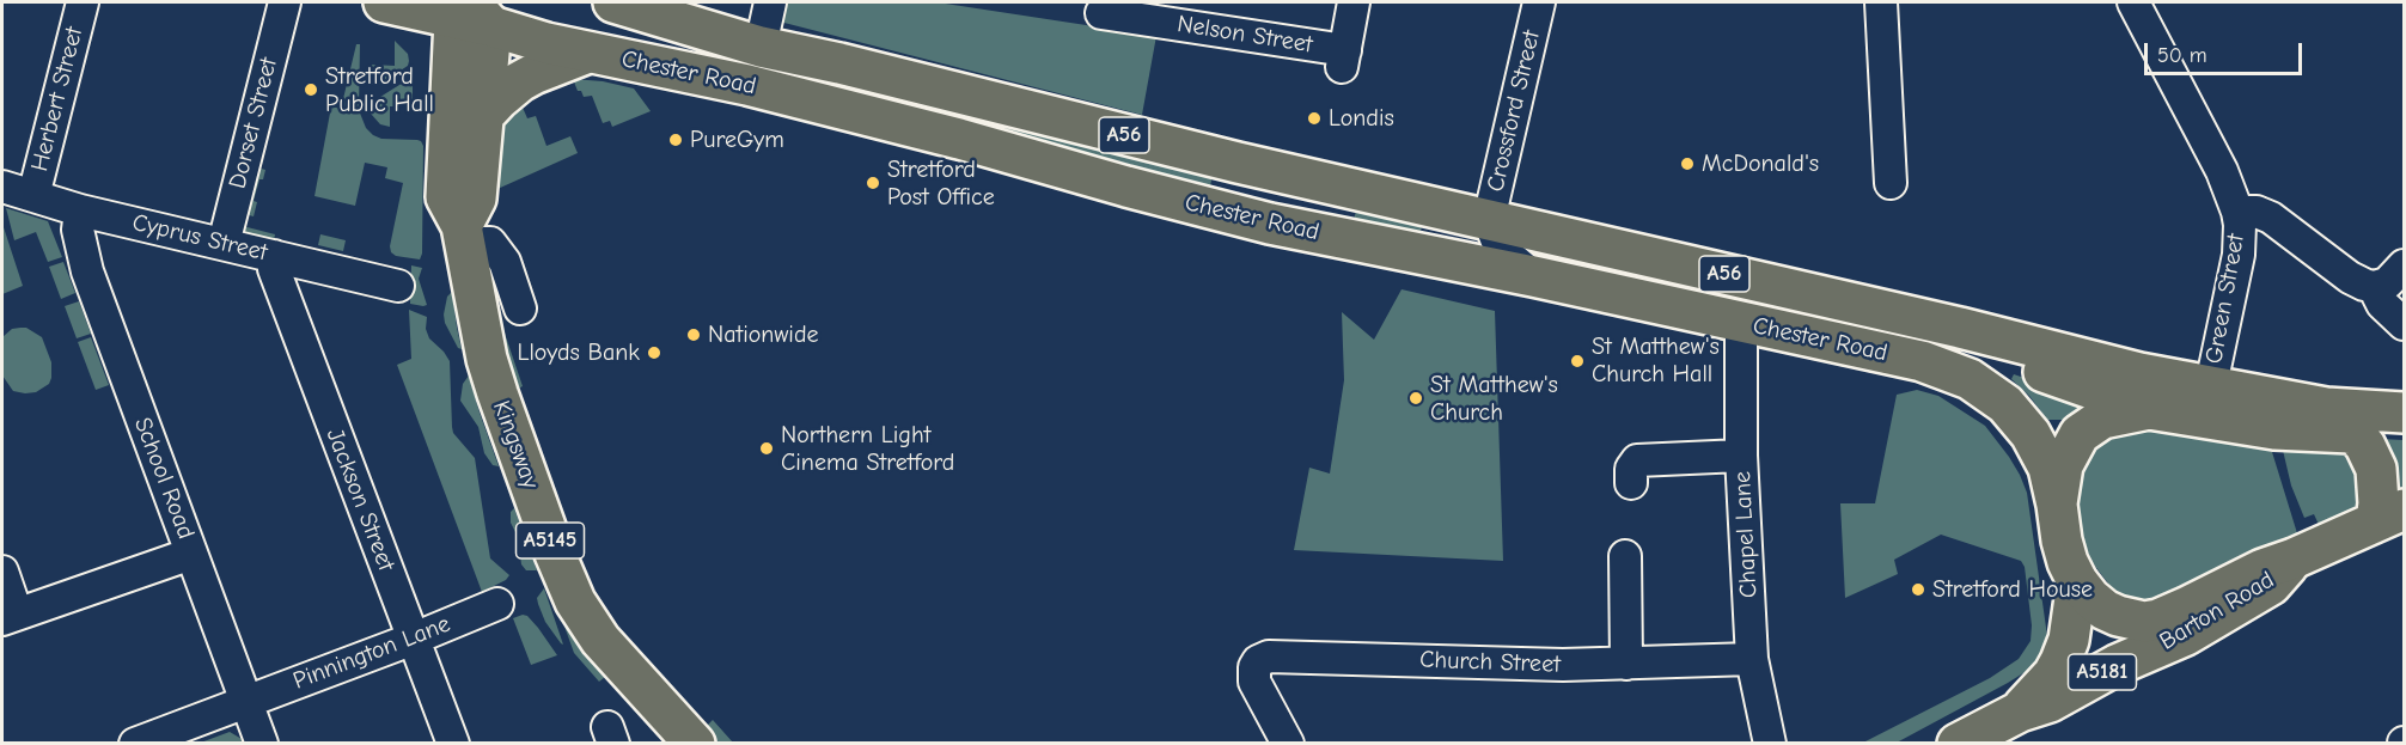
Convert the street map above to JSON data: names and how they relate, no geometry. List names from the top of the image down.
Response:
{
  "streets": {
    "main road": [
      "Chester Road",
      "A56",
      "Kingsway",
      "A5145",
      "Barton Road",
      "A5181"
    ],
    "street": [
      "Nelson Street",
      "Herbert Street",
      "Crossford Street",
      "Dorset Street",
      "Cyprus Street",
      "Green Street",
      "School Road",
      "Jackson Street",
      "Chapel Lane",
      "Pinnington Lane",
      "Church Street"
    ]
  },
  "crossings": [
    ["Chester Road", "Crossford Street"],
    ["Chester Road", "A56"],
    ["Chester Road", "Green Street"],
    ["Chester Road", "Chapel Lane"],
    ["Chester Road", "Barton Road"],
    ["Herbert Street", "Cyprus Street"],
    ["Dorset Street", "Cyprus Street"],
    ["Cyprus Street", "School Road"],
    ["Cyprus Street", "Jackson Street"],
    ["School Road", "Pinnington Lane"],
    ["Jackson Street", "Pinnington Lane"],
    ["Chapel Lane", "Church Street"]
  ],
  "places": [
    "Stretford Public Hall",
    "Londis",
    "PureGym",
    "McDonald's",
    "Stretford Post Office",
    "Nationwide",
    "Lloyds Bank",
    "St Matthew's Church Hall",
    "St Matthew's Church",
    "Northern Light Cinema Stretford",
    "Stretford House"
  ],
  "scale_bar": "50 m"
}
